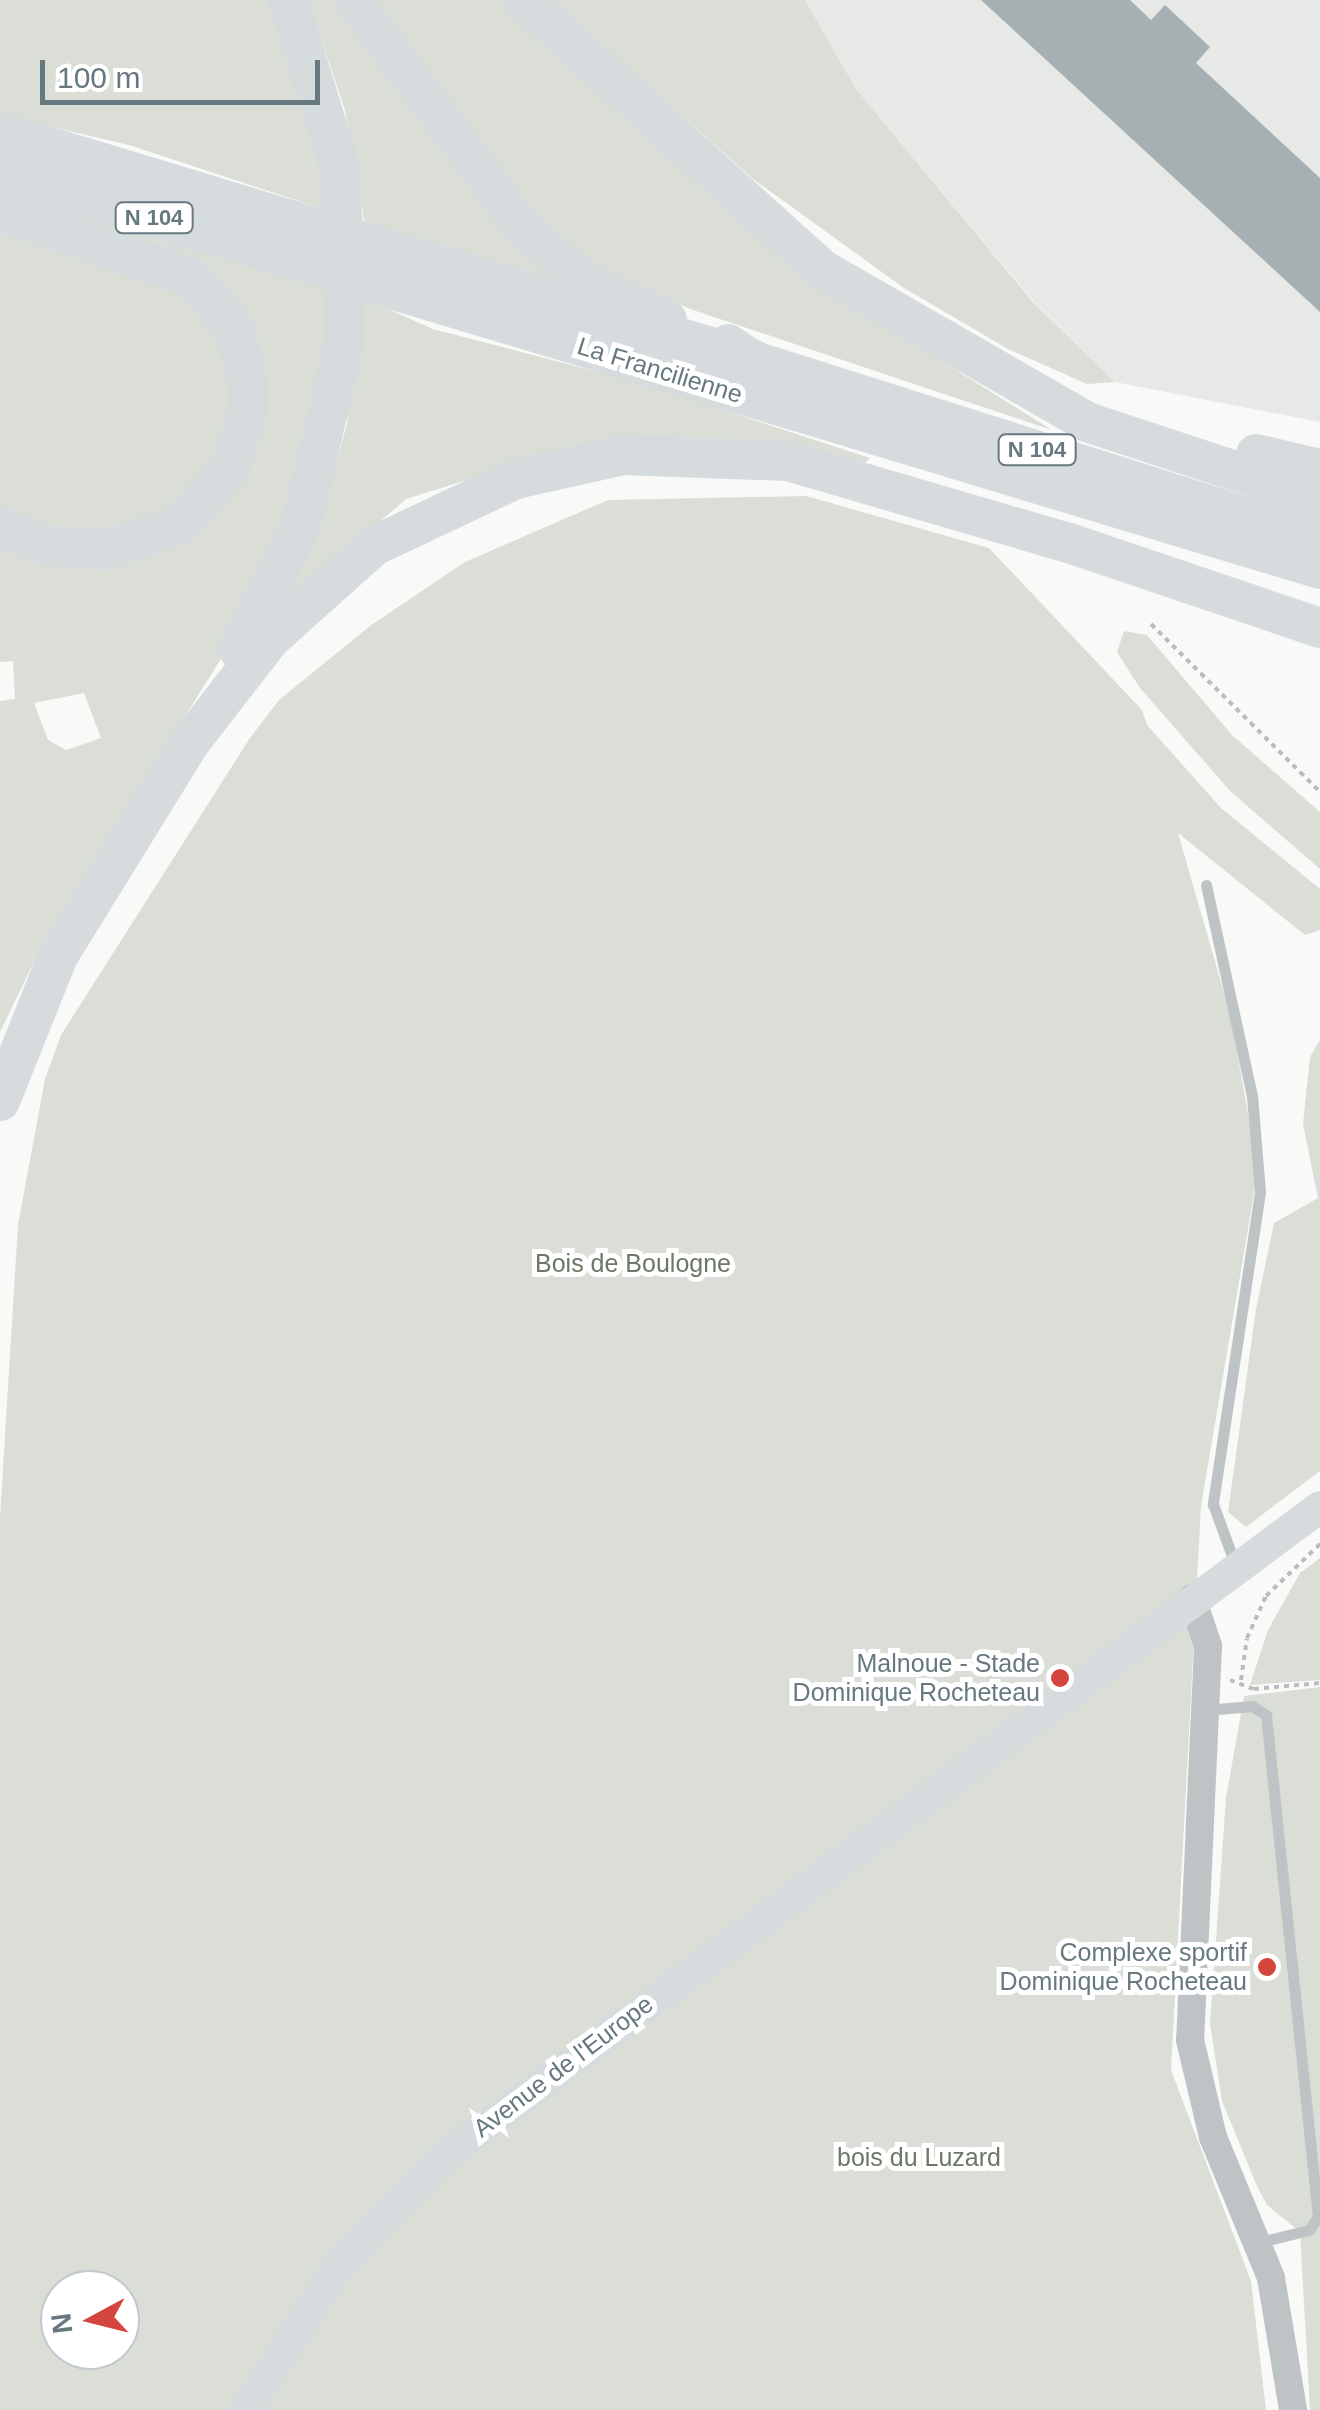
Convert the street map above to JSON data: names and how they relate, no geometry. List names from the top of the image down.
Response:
{
  "streets": {
    "highway": ["N 104", "La Francilienne"],
    "main road": ["Avenue de l'Europe"]
  },
  "parks": ["Bois de Boulogne", "bois du Luzard"],
  "places": ["Malnoue - Stade Dominique Rocheteau", "Complexe sportif Dominique Rocheteau"],
  "scale_bar": "100 m",
  "north": "left"
}
